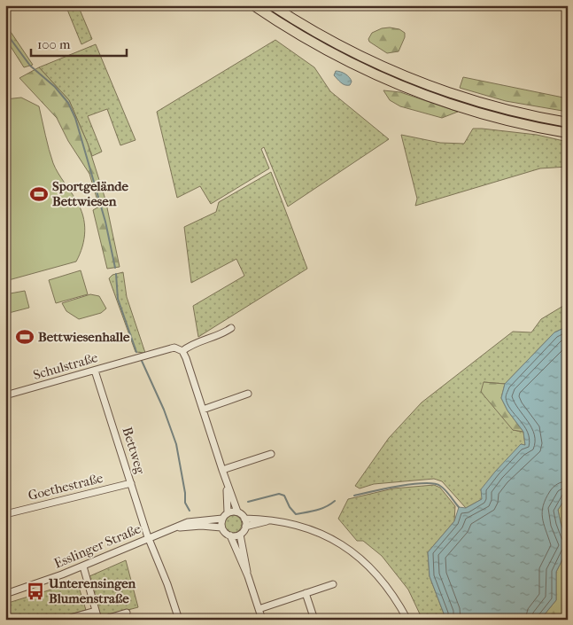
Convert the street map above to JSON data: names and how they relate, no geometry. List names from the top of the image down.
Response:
{
  "streets": {
    "street": [
      "Schulstraße",
      "Bettweg",
      "Goethestraße",
      "Esslinger Straße"
    ]
  },
  "crossings": [
    ["Schulstraße", "Bettweg"],
    ["Bettweg", "Goethestraße"],
    ["Bettweg", "Esslinger Straße"]
  ],
  "places": {
    "sports": ["Sportgelände Bettwiesen", "Bettwiesenhalle"],
    "bus stop": ["Unterensingen Blumenstraße"]
  },
  "scale_bar": "100 m"
}
